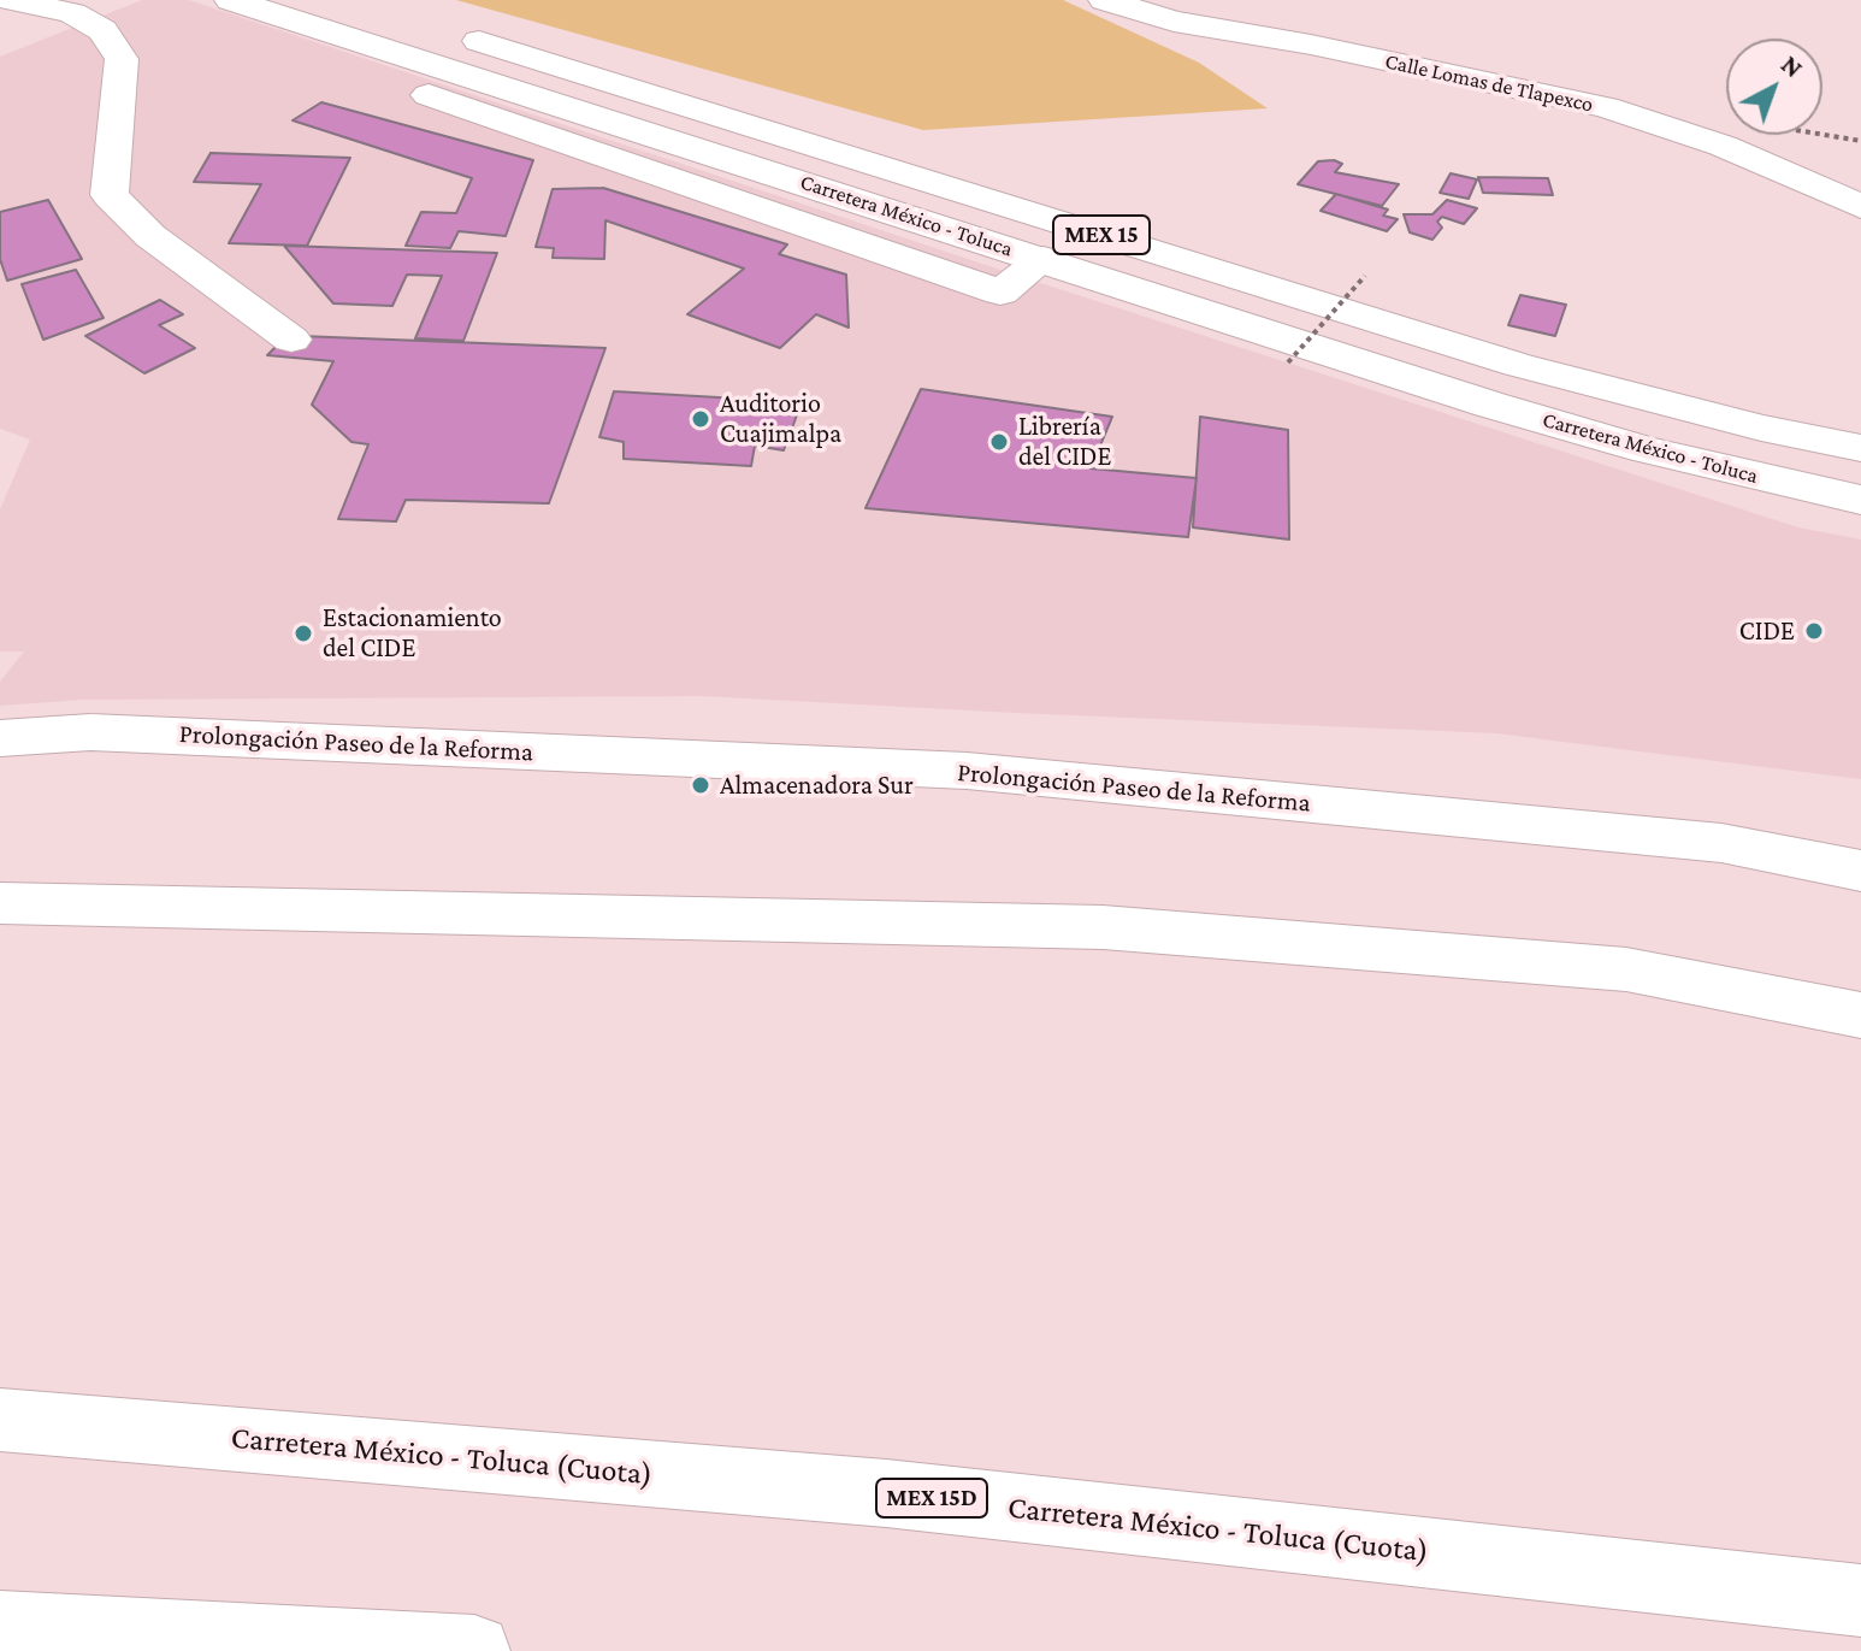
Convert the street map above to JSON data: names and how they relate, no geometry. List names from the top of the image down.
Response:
{
  "streets": {
    "main road": [
      "Calle Lomas de Tlapexco",
      "Carretera México - Toluca",
      "MEX 15",
      "Prolongación Paseo de la Reforma",
      "Carretera México - Toluca (Cuota)",
      "MEX 15D"
    ]
  },
  "places": [
    "Auditorio Cuajimalpa",
    "Librería del CIDE",
    "CIDE",
    "Estacionamiento del CIDE",
    "Almacenadora Sur"
  ],
  "north": "top right"
}
